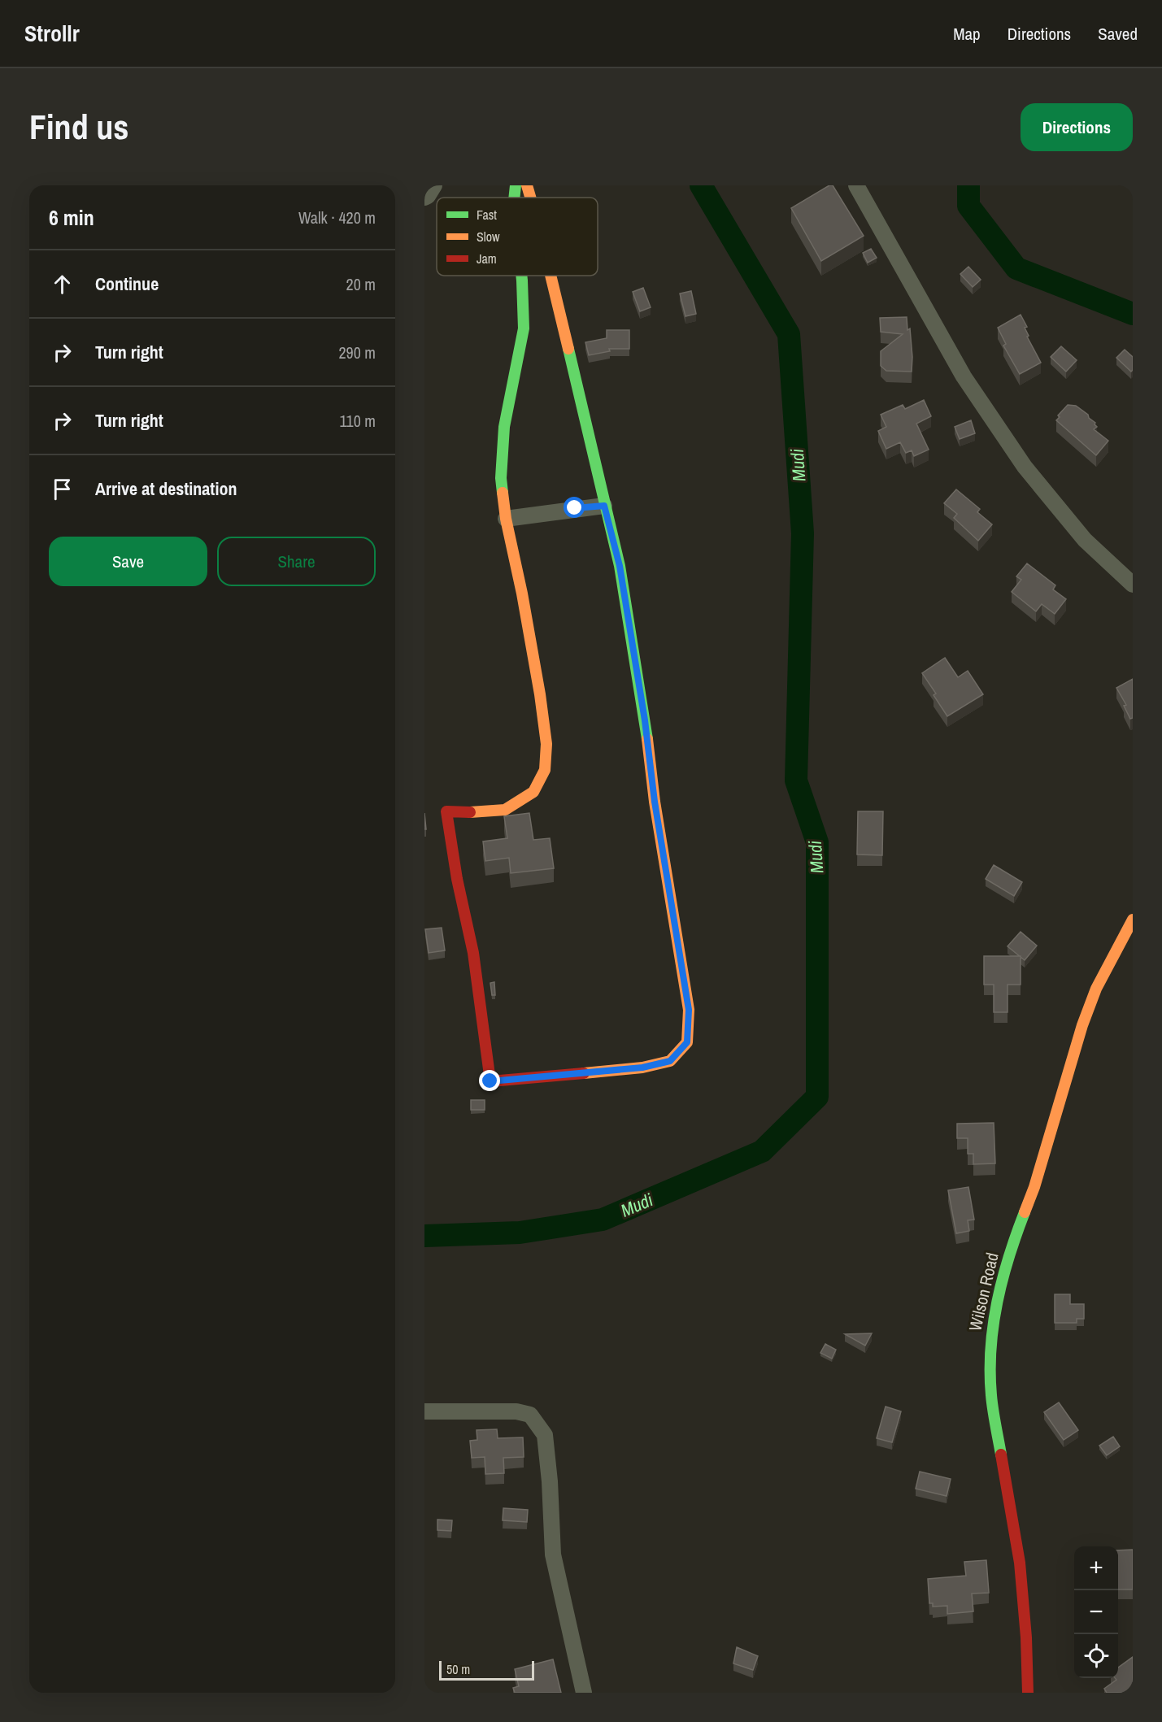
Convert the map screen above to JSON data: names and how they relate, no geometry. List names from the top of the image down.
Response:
{
  "streets": {
    "street": ["Wilson Road"]
  },
  "water": ["Mudi"],
  "legend": ["Fast", "Slow", "Jam"],
  "scale_bar": "50 m",
  "page": {
    "header": "Strollr",
    "nav": ["Map", "Directions", "Saved"],
    "buttons": [
      "Directions",
      ["Save", "Share"]
    ],
    "title": "Find us",
    "heading": ["6 min", "Walk · 420 m"],
    "list": [
      ["Continue", "20 m"],
      ["Turn right", "290 m"],
      ["Turn right", "110 m"],
      "Arrive at destination"
    ],
    "map_buttons": ["+", "−"],
    "scale": "50 m"
  }
}
